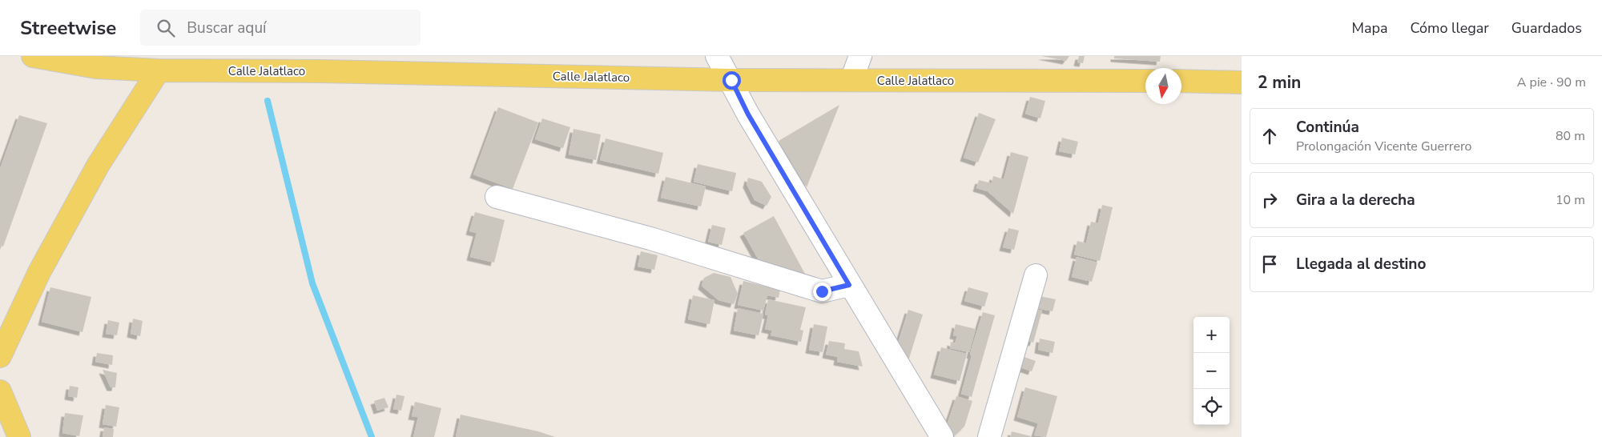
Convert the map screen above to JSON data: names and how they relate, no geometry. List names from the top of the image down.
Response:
{
  "streets": {
    "main road": ["Calle Jalatlaco"]
  },
  "north": "bottom",
  "page": {
    "header": "Streetwise",
    "search": "Buscar aquí",
    "nav": ["Mapa", "Cómo llegar", "Guardados"],
    "heading": ["2 min", "A pie · 90 m"],
    "list": [
      ["Continúa", "Prolongación Vicente Guerrero", "80 m"],
      ["Gira a la derecha", "10 m"],
      "Llegada al destino"
    ],
    "map_buttons": ["+", "−"]
  }
}
